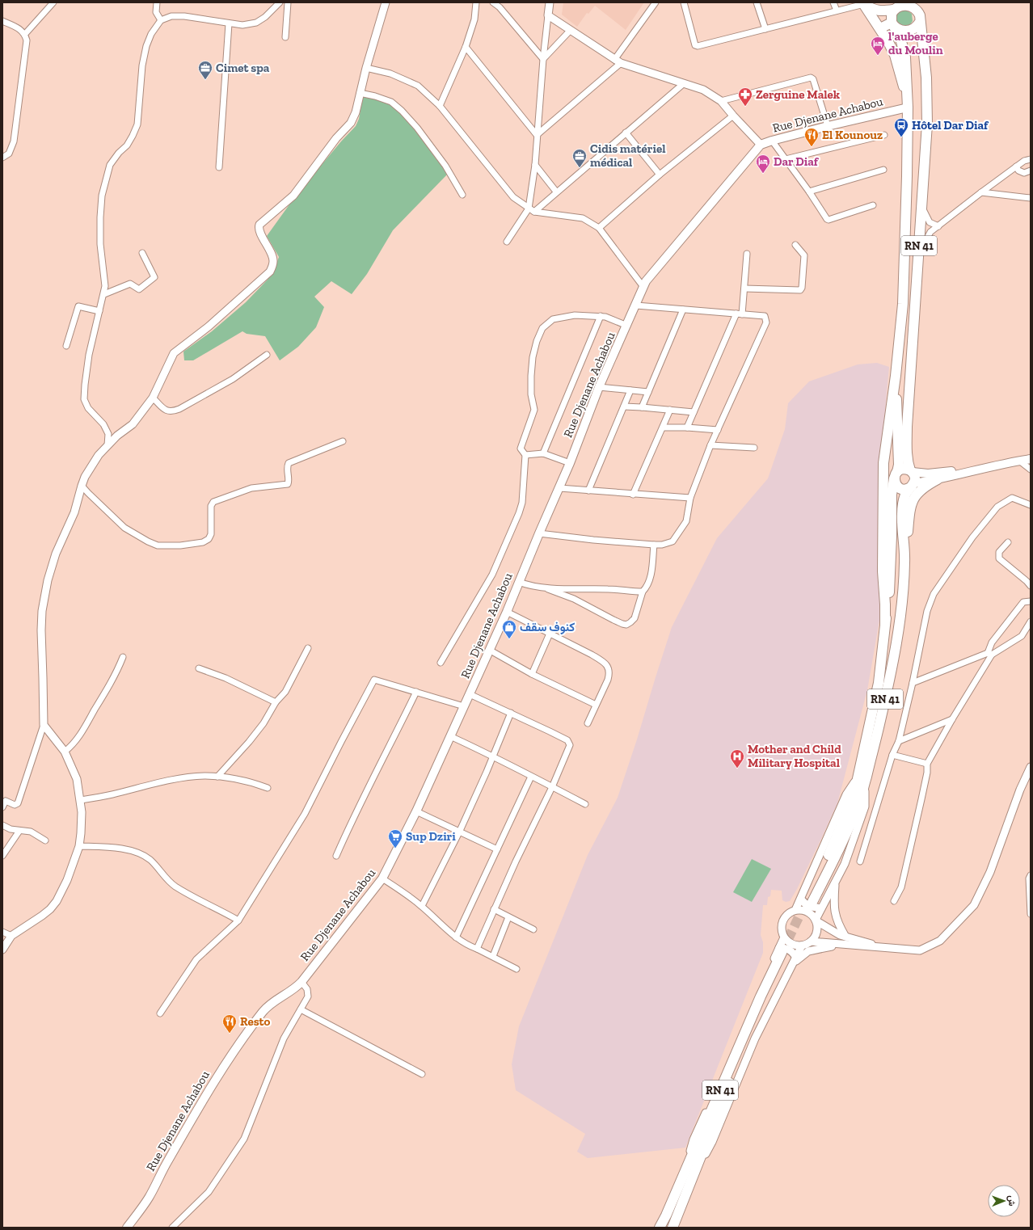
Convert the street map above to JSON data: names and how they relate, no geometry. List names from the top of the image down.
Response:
{
  "streets": {
    "main road": ["Rue Djenane Achabou", "RN 41"]
  },
  "crossings": [
    ["Rue Djenane Achabou", "RN 41"]
  ],
  "places": {
    "hotel": ["l'auberge du Moulin", "Dar Diaf"],
    "office": ["Cimet spa", "Cidis matériel médical"],
    "pharmacy": ["Zerguine Malek"],
    "bus stop": ["Hôtel Dar Diaf"],
    "restaurant": ["El Kounouz", "Resto"],
    "shop": ["كنوف سقف"],
    "hospital": ["Mother and Child Military Hospital"],
    "supermarket": ["Sup Dziri"]
  },
  "north": "right"
}
